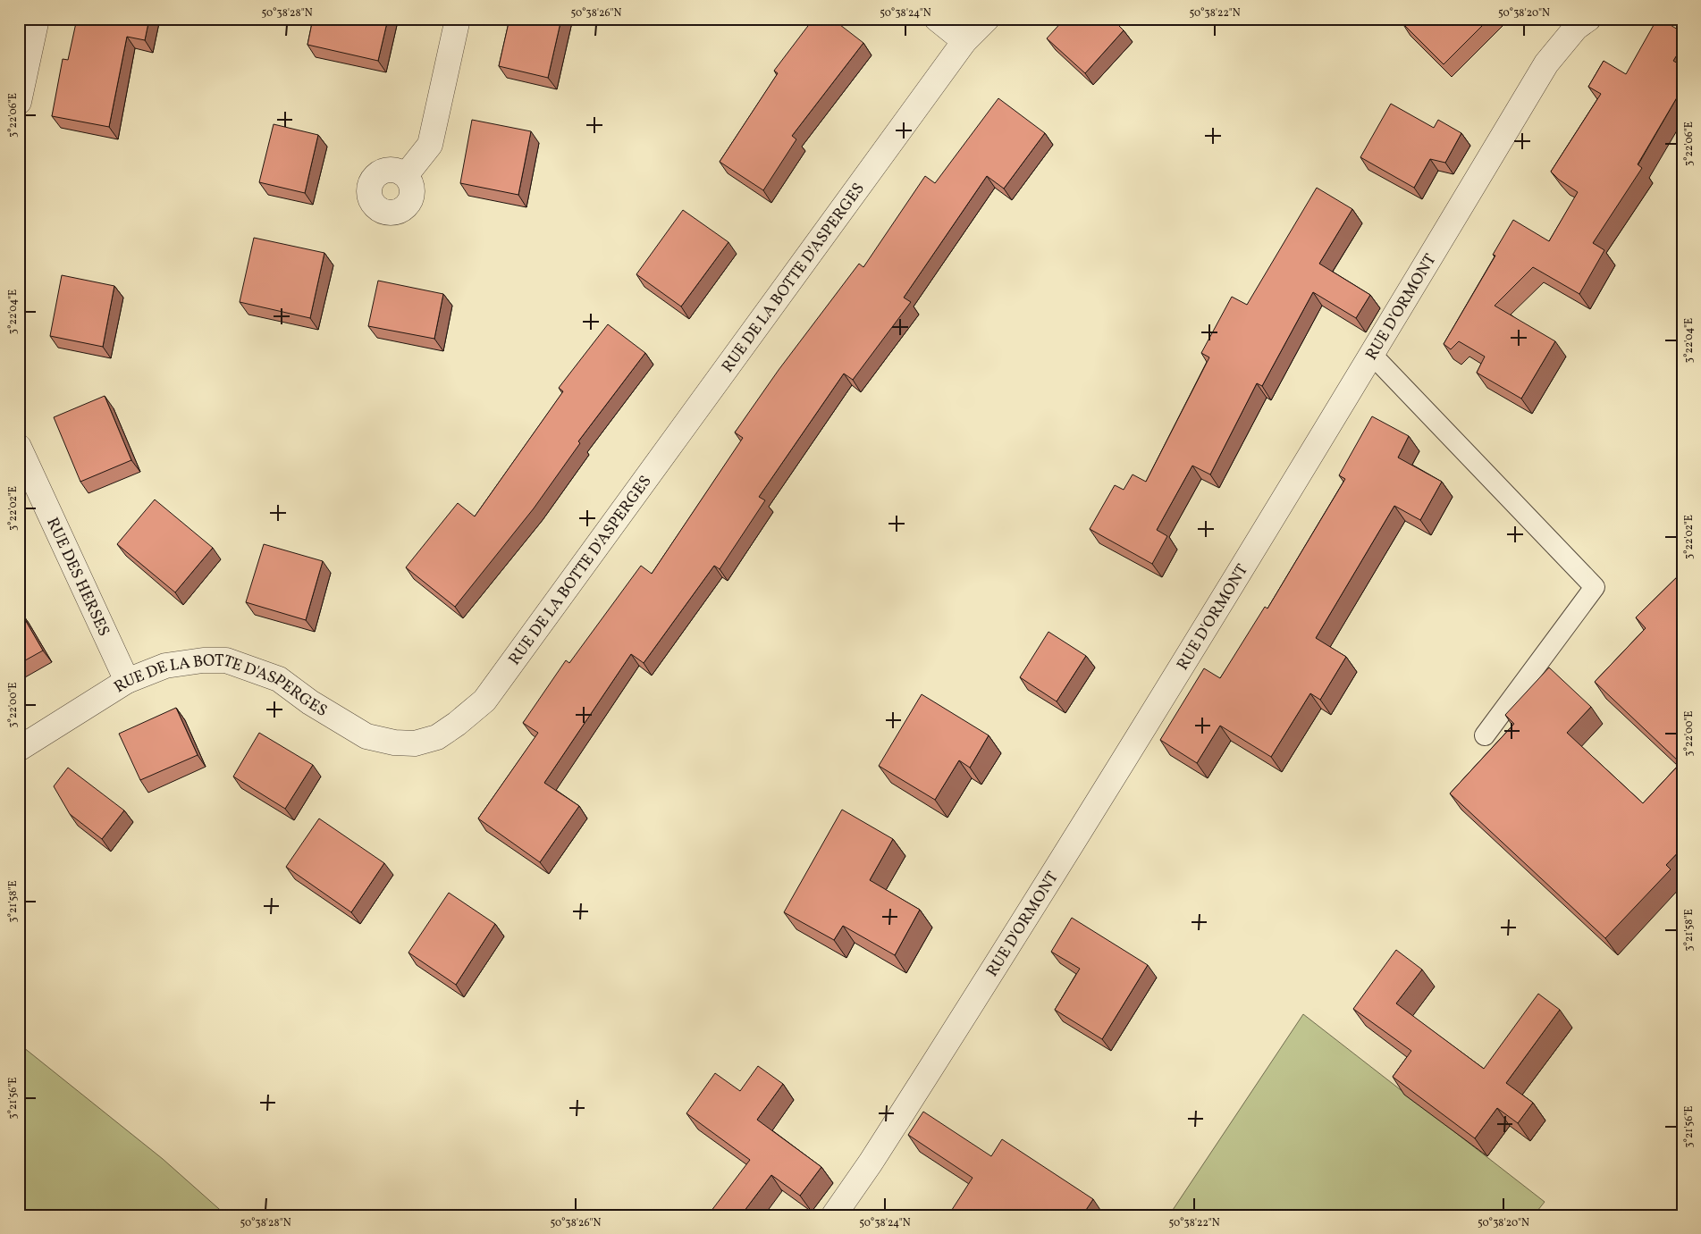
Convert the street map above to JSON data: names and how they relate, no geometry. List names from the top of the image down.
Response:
{
  "streets": {
    "street": ["RUE DE LA BOTTE D'ASPERGES", "RUE D'ORMONT", "RUE DES HERSES"]
  },
  "crossings": [
    ["RUE DE LA BOTTE D'ASPERGES", "RUE DES HERSES"]
  ],
  "coordinates": [
    "50°38'28\"N",
    "50°38'26\"N",
    "50°38'24\"N",
    "50°38'22\"N",
    "50°38'20\"N",
    "3°22'06\"E",
    "3°22'04\"E",
    "3°22'02\"E",
    "3°22'00\"E",
    "3°21'58\"E",
    "3°21'56\"E"
  ]
}
